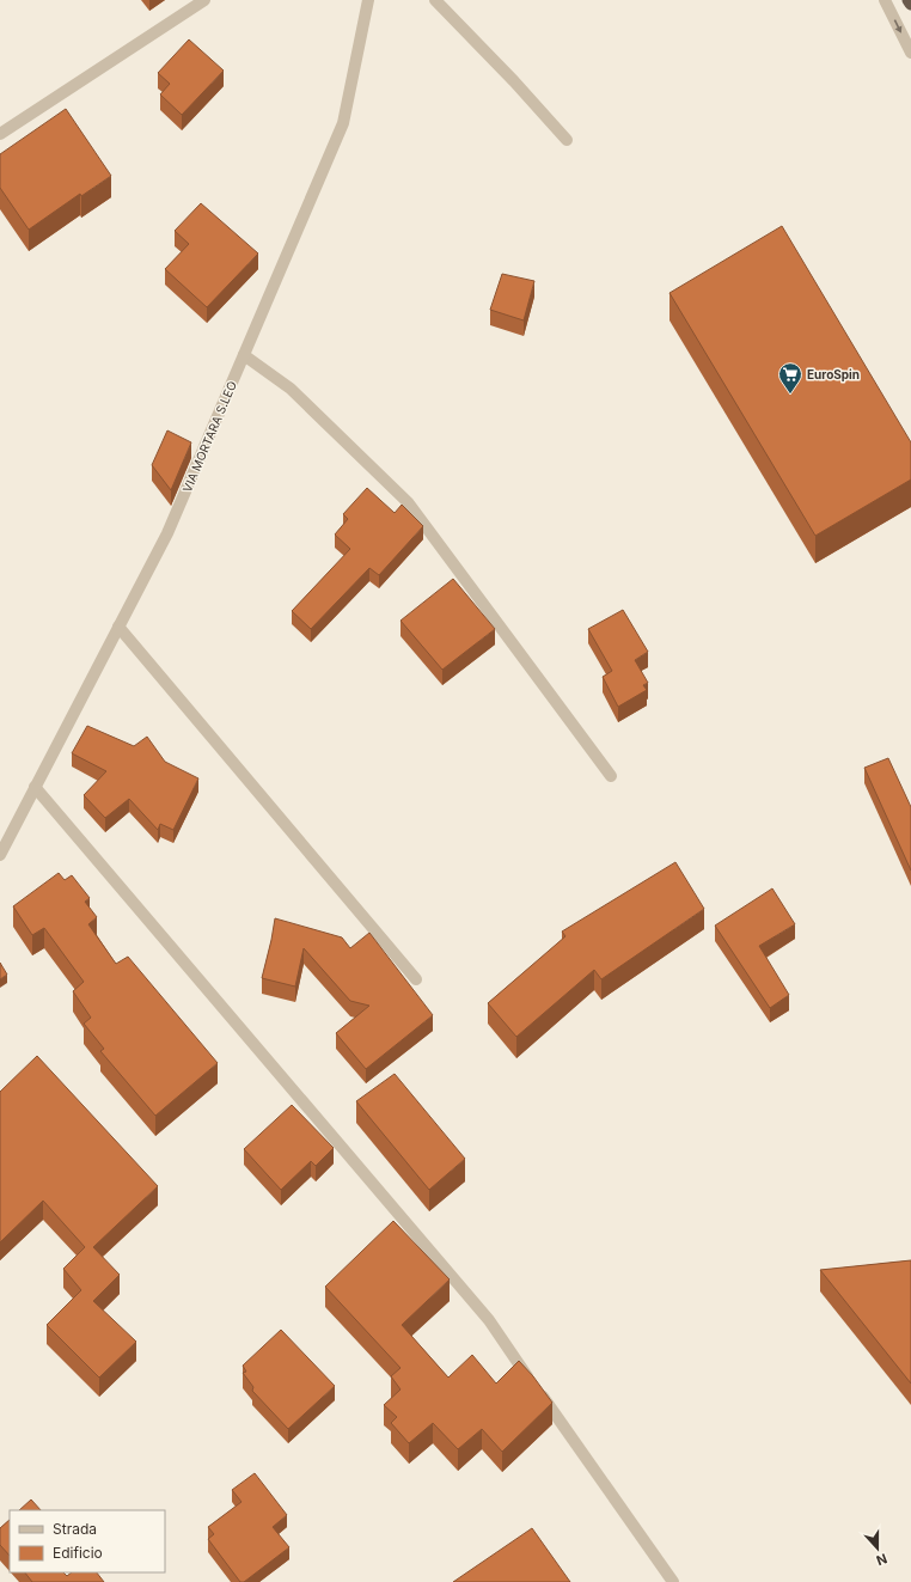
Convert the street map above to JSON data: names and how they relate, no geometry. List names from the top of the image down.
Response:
{
  "streets": {
    "street": ["VIA MORTARA S.LEO"]
  },
  "places": {
    "supermarket": ["EuroSpin"]
  },
  "legend": ["Strada", "Edificio"],
  "north": "bottom"
}
